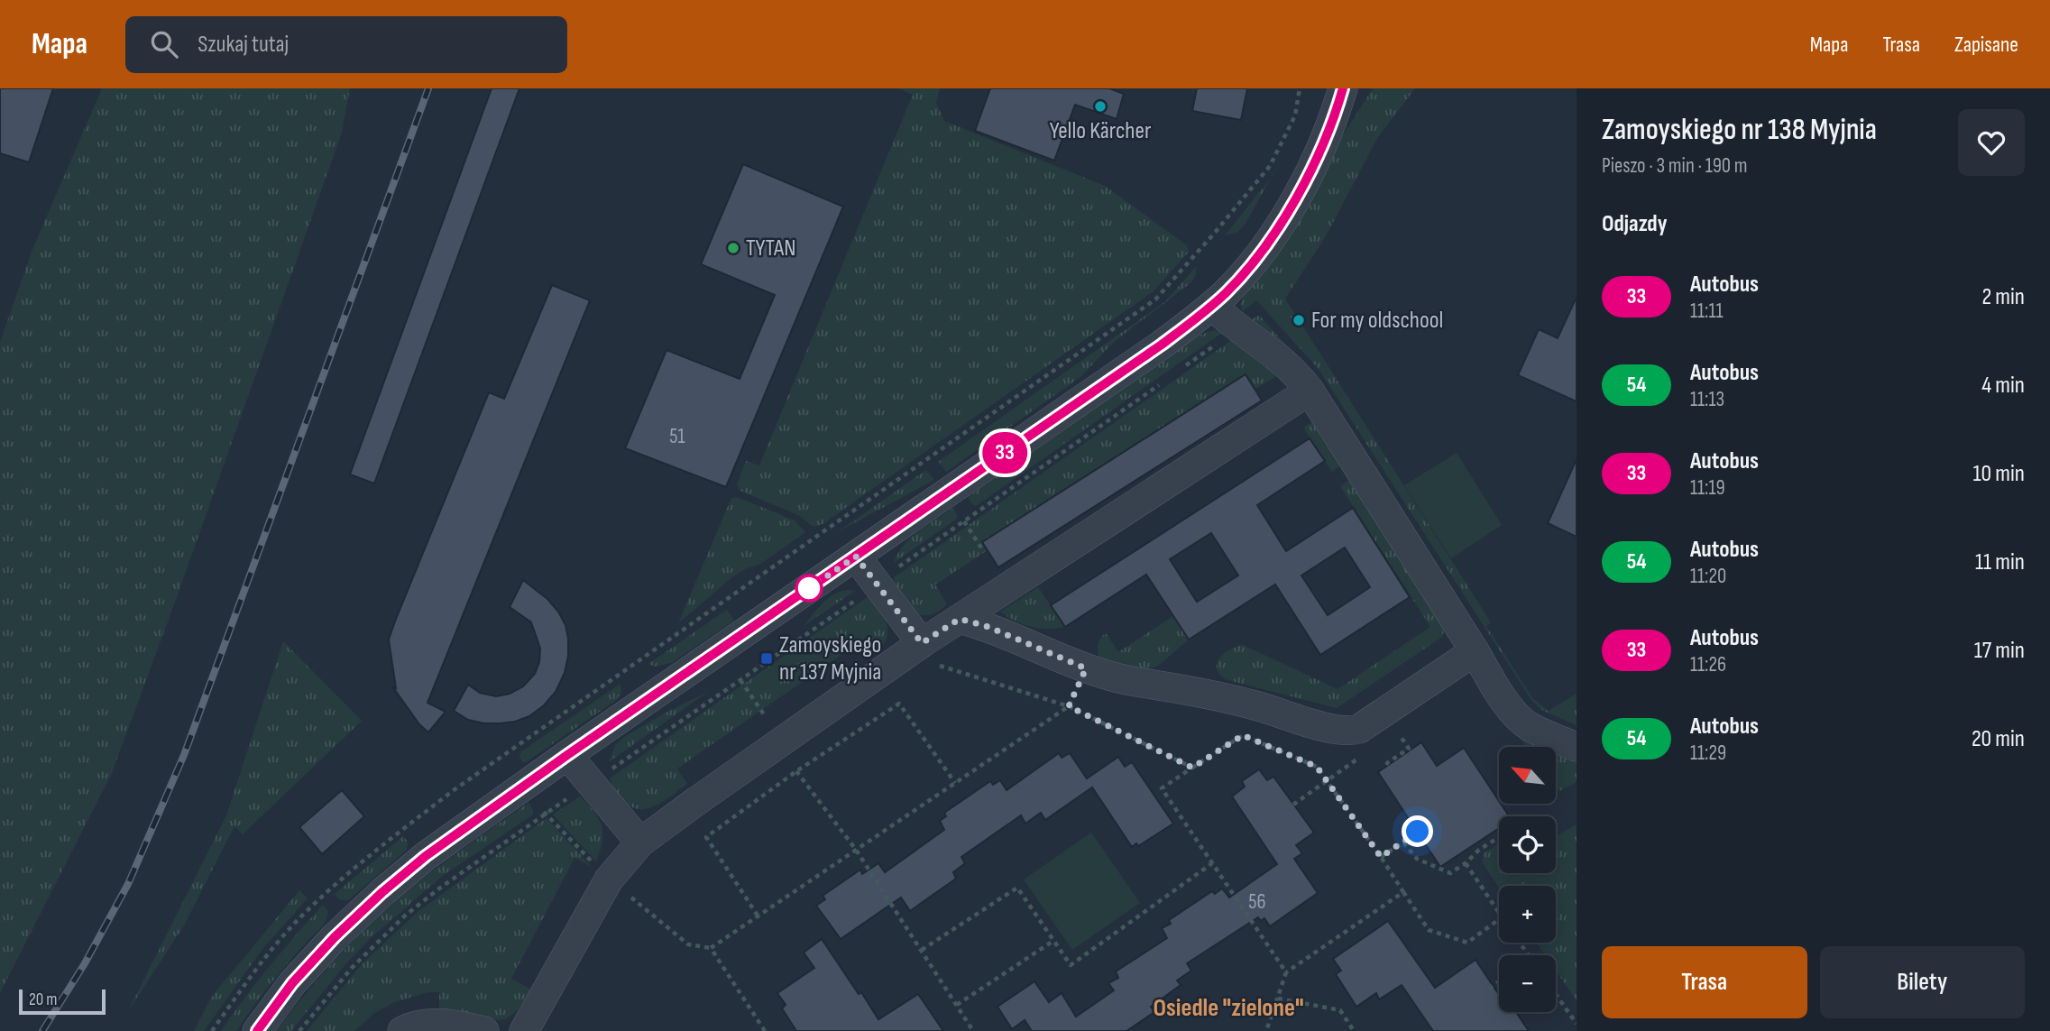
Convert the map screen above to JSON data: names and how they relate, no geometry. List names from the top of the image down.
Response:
{
  "districts": ["Osiedle \"zielone\""],
  "places": {
    "other": ["Yello Kärcher", "TYTAN", "For my oldschool"],
    "transit": ["Zamoyskiego nr 137 Myjnia"]
  },
  "lines": ["bus line 33"],
  "house_numbers": ["51", "56"],
  "scale_bar": "20 m",
  "north": "top left",
  "page": {
    "header": "Mapa",
    "search": "Szukaj tutaj",
    "nav": ["Mapa", "Trasa", "Zapisane"],
    "on_map": "33",
    "heading": [
      ["Zamoyskiego nr 138 Myjnia", "Pieszo · 3 min · 190 m"],
      "Odjazdy"
    ],
    "list": [
      {
        "mark": "33",
        "name": "Autobus",
        "note": "11:11",
        "value": "2 min"
      },
      {
        "mark": "54",
        "name": "Autobus",
        "note": "11:13",
        "value": "4 min"
      },
      {
        "mark": "33",
        "name": "Autobus",
        "note": "11:19",
        "value": "10 min"
      },
      {
        "mark": "54",
        "name": "Autobus",
        "note": "11:20",
        "value": "11 min"
      },
      {
        "mark": "33",
        "name": "Autobus",
        "note": "11:26",
        "value": "17 min"
      },
      {
        "mark": "54",
        "name": "Autobus",
        "note": "11:29",
        "value": "20 min"
      }
    ],
    "map_buttons": ["+", "−"],
    "buttons": ["Trasa", "Bilety"],
    "scale": "20 m"
  }
}
